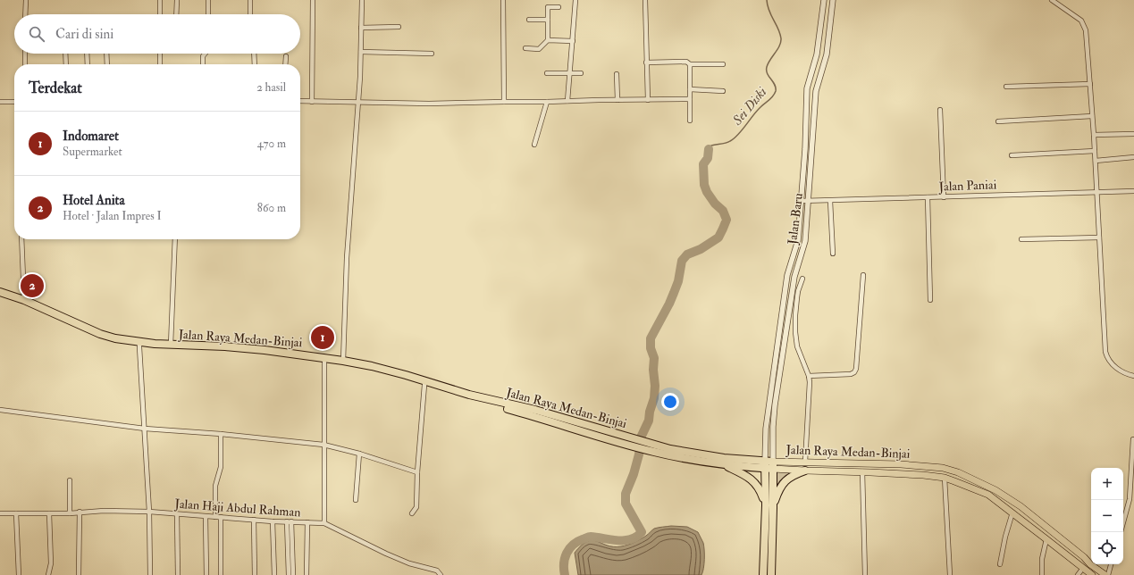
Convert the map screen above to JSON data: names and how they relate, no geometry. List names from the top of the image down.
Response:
{
  "streets": {
    "highway": ["Jalan Raya Medan-Binjai"],
    "street": ["Jalan Paniai", "Jalan Baru", "Jalan Haji Abdul Rahman"]
  },
  "crossings": [
    ["Jalan Paniai", "Jalan Baru"],
    ["Jalan Baru", "Jalan Raya Medan-Binjai"]
  ],
  "water": ["Sei Diski"],
  "page": {
    "search": "Cari di sini",
    "heading": ["Terdekat", "2 hasil"],
    "list": [
      {
        "mark": "1",
        "name": "Indomaret",
        "note": "Supermarket",
        "value": "470 m"
      },
      {
        "mark": "2",
        "name": "Hotel Anita",
        "note": "Hotel · Jalan Impres I",
        "value": "860 m"
      }
    ],
    "pins": ["2", "1"],
    "map_buttons": ["+", "−"]
  }
}
